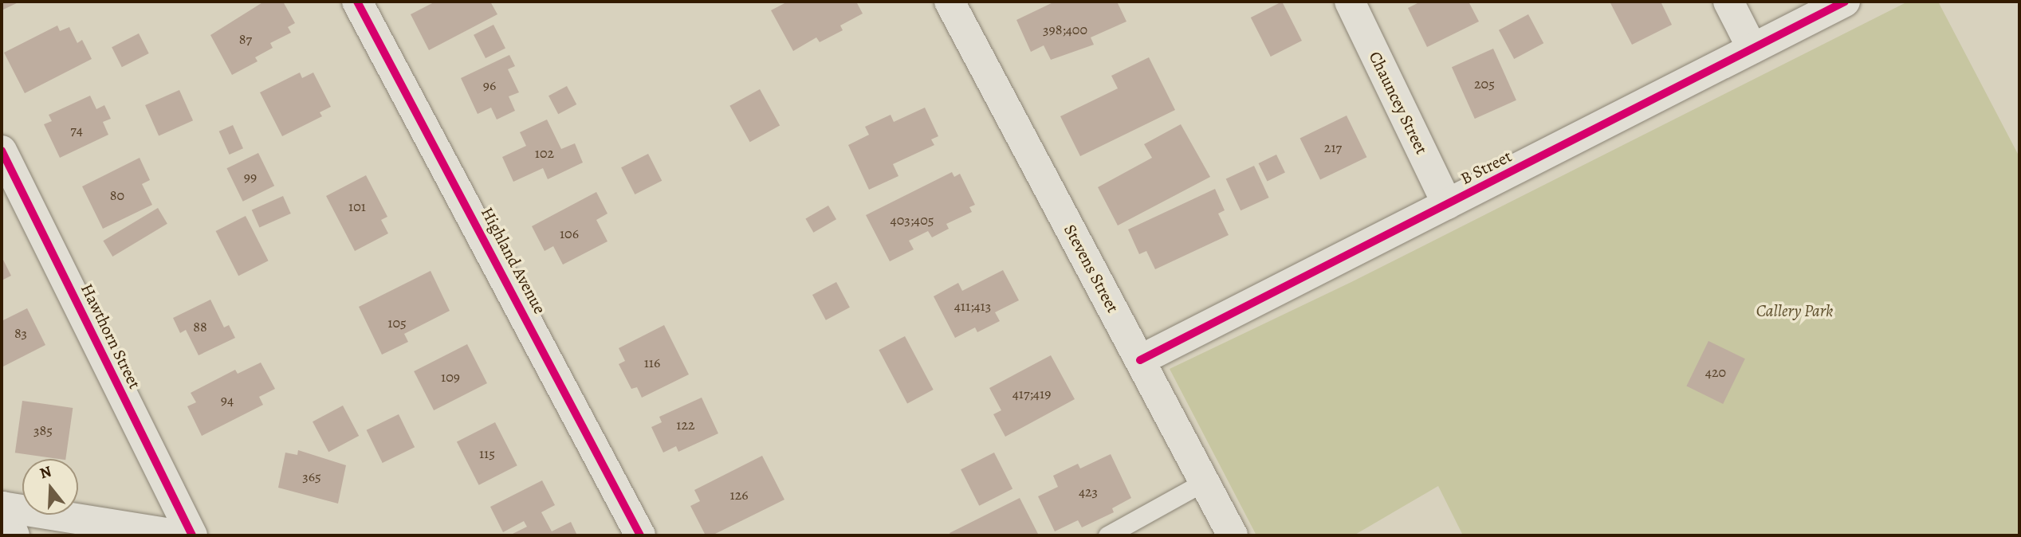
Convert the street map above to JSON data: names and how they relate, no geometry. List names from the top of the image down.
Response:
{
  "streets": {
    "street": [
      "Chauncey Street",
      "B Street",
      "Highland Avenue",
      "Stevens Street",
      "Hawthorn Street"
    ]
  },
  "crossings": [
    ["Chauncey Street", "B Street"],
    ["B Street", "Stevens Street"]
  ],
  "parks": ["Callery Park"],
  "house_numbers": [
    "398;400",
    "87",
    "205",
    "96",
    "74",
    "217",
    "102",
    "99",
    "80",
    "101",
    "403;405",
    "106",
    "411;413",
    "105",
    "88",
    "83",
    "116",
    "420",
    "109",
    "417;419",
    "94",
    "122",
    "385",
    "115",
    "365",
    "423",
    "126"
  ],
  "north": "top"
}
